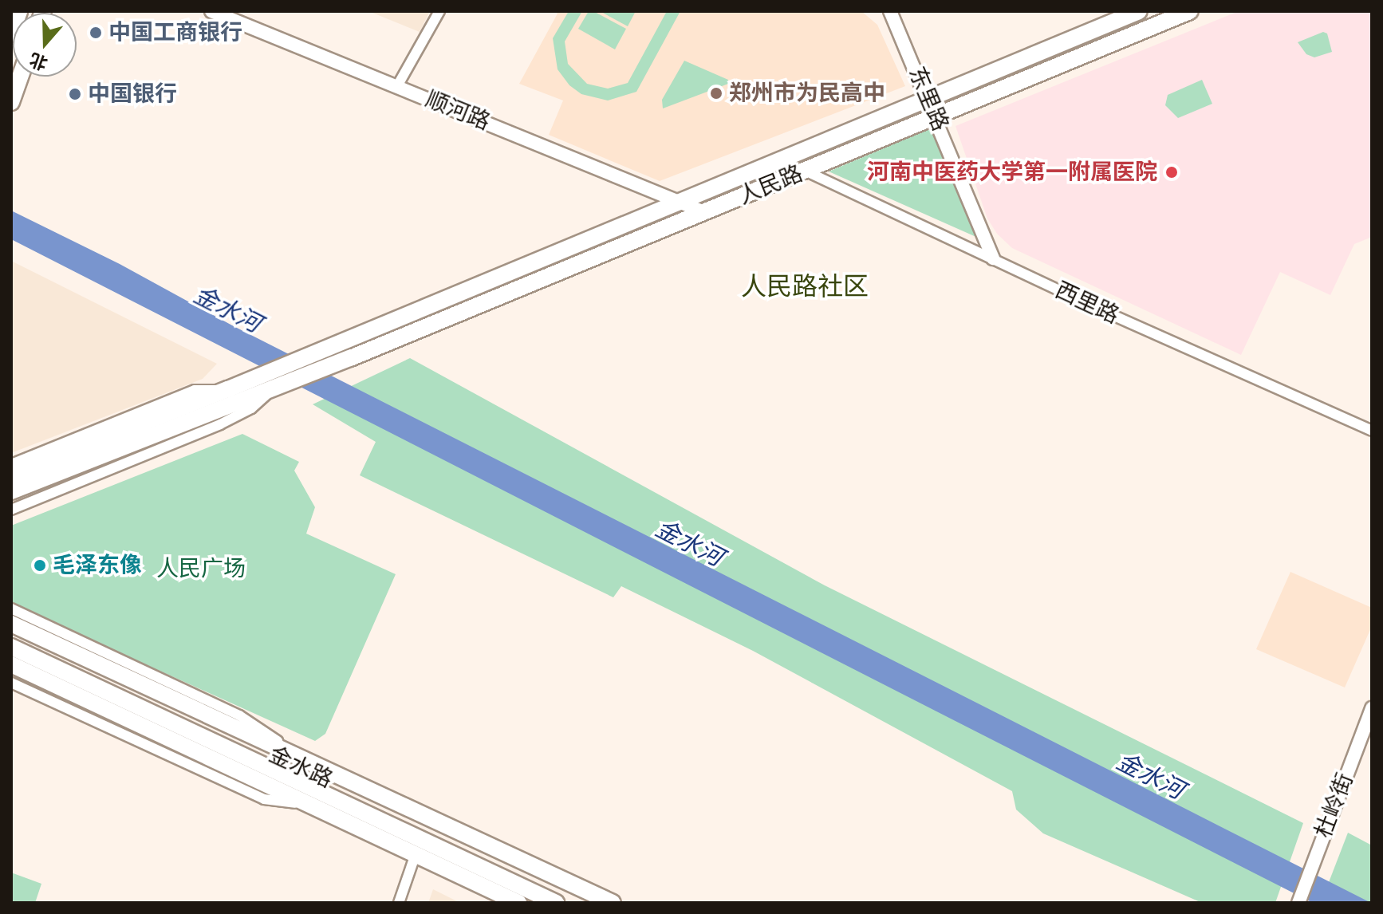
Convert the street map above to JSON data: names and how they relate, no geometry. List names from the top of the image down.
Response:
{
  "streets": {
    "main road": ["人民路", "金水路"],
    "street": [
      "东里路",
      "顺河路",
      "西里路",
      "杜岭街"
    ]
  },
  "crossings": [
    ["东里路", "人民路"],
    ["东里路", "西里路"],
    ["顺河路", "人民路"],
    ["人民路", "西里路"]
  ],
  "districts": ["人民路社区"],
  "water": ["金水河"],
  "parks": ["人民广场"],
  "places": [
    "中国工商银行",
    "郑州市为民高中",
    "中国银行",
    "河南中医药大学第一附属医院",
    "毛泽东像"
  ],
  "north": "bottom"
}
